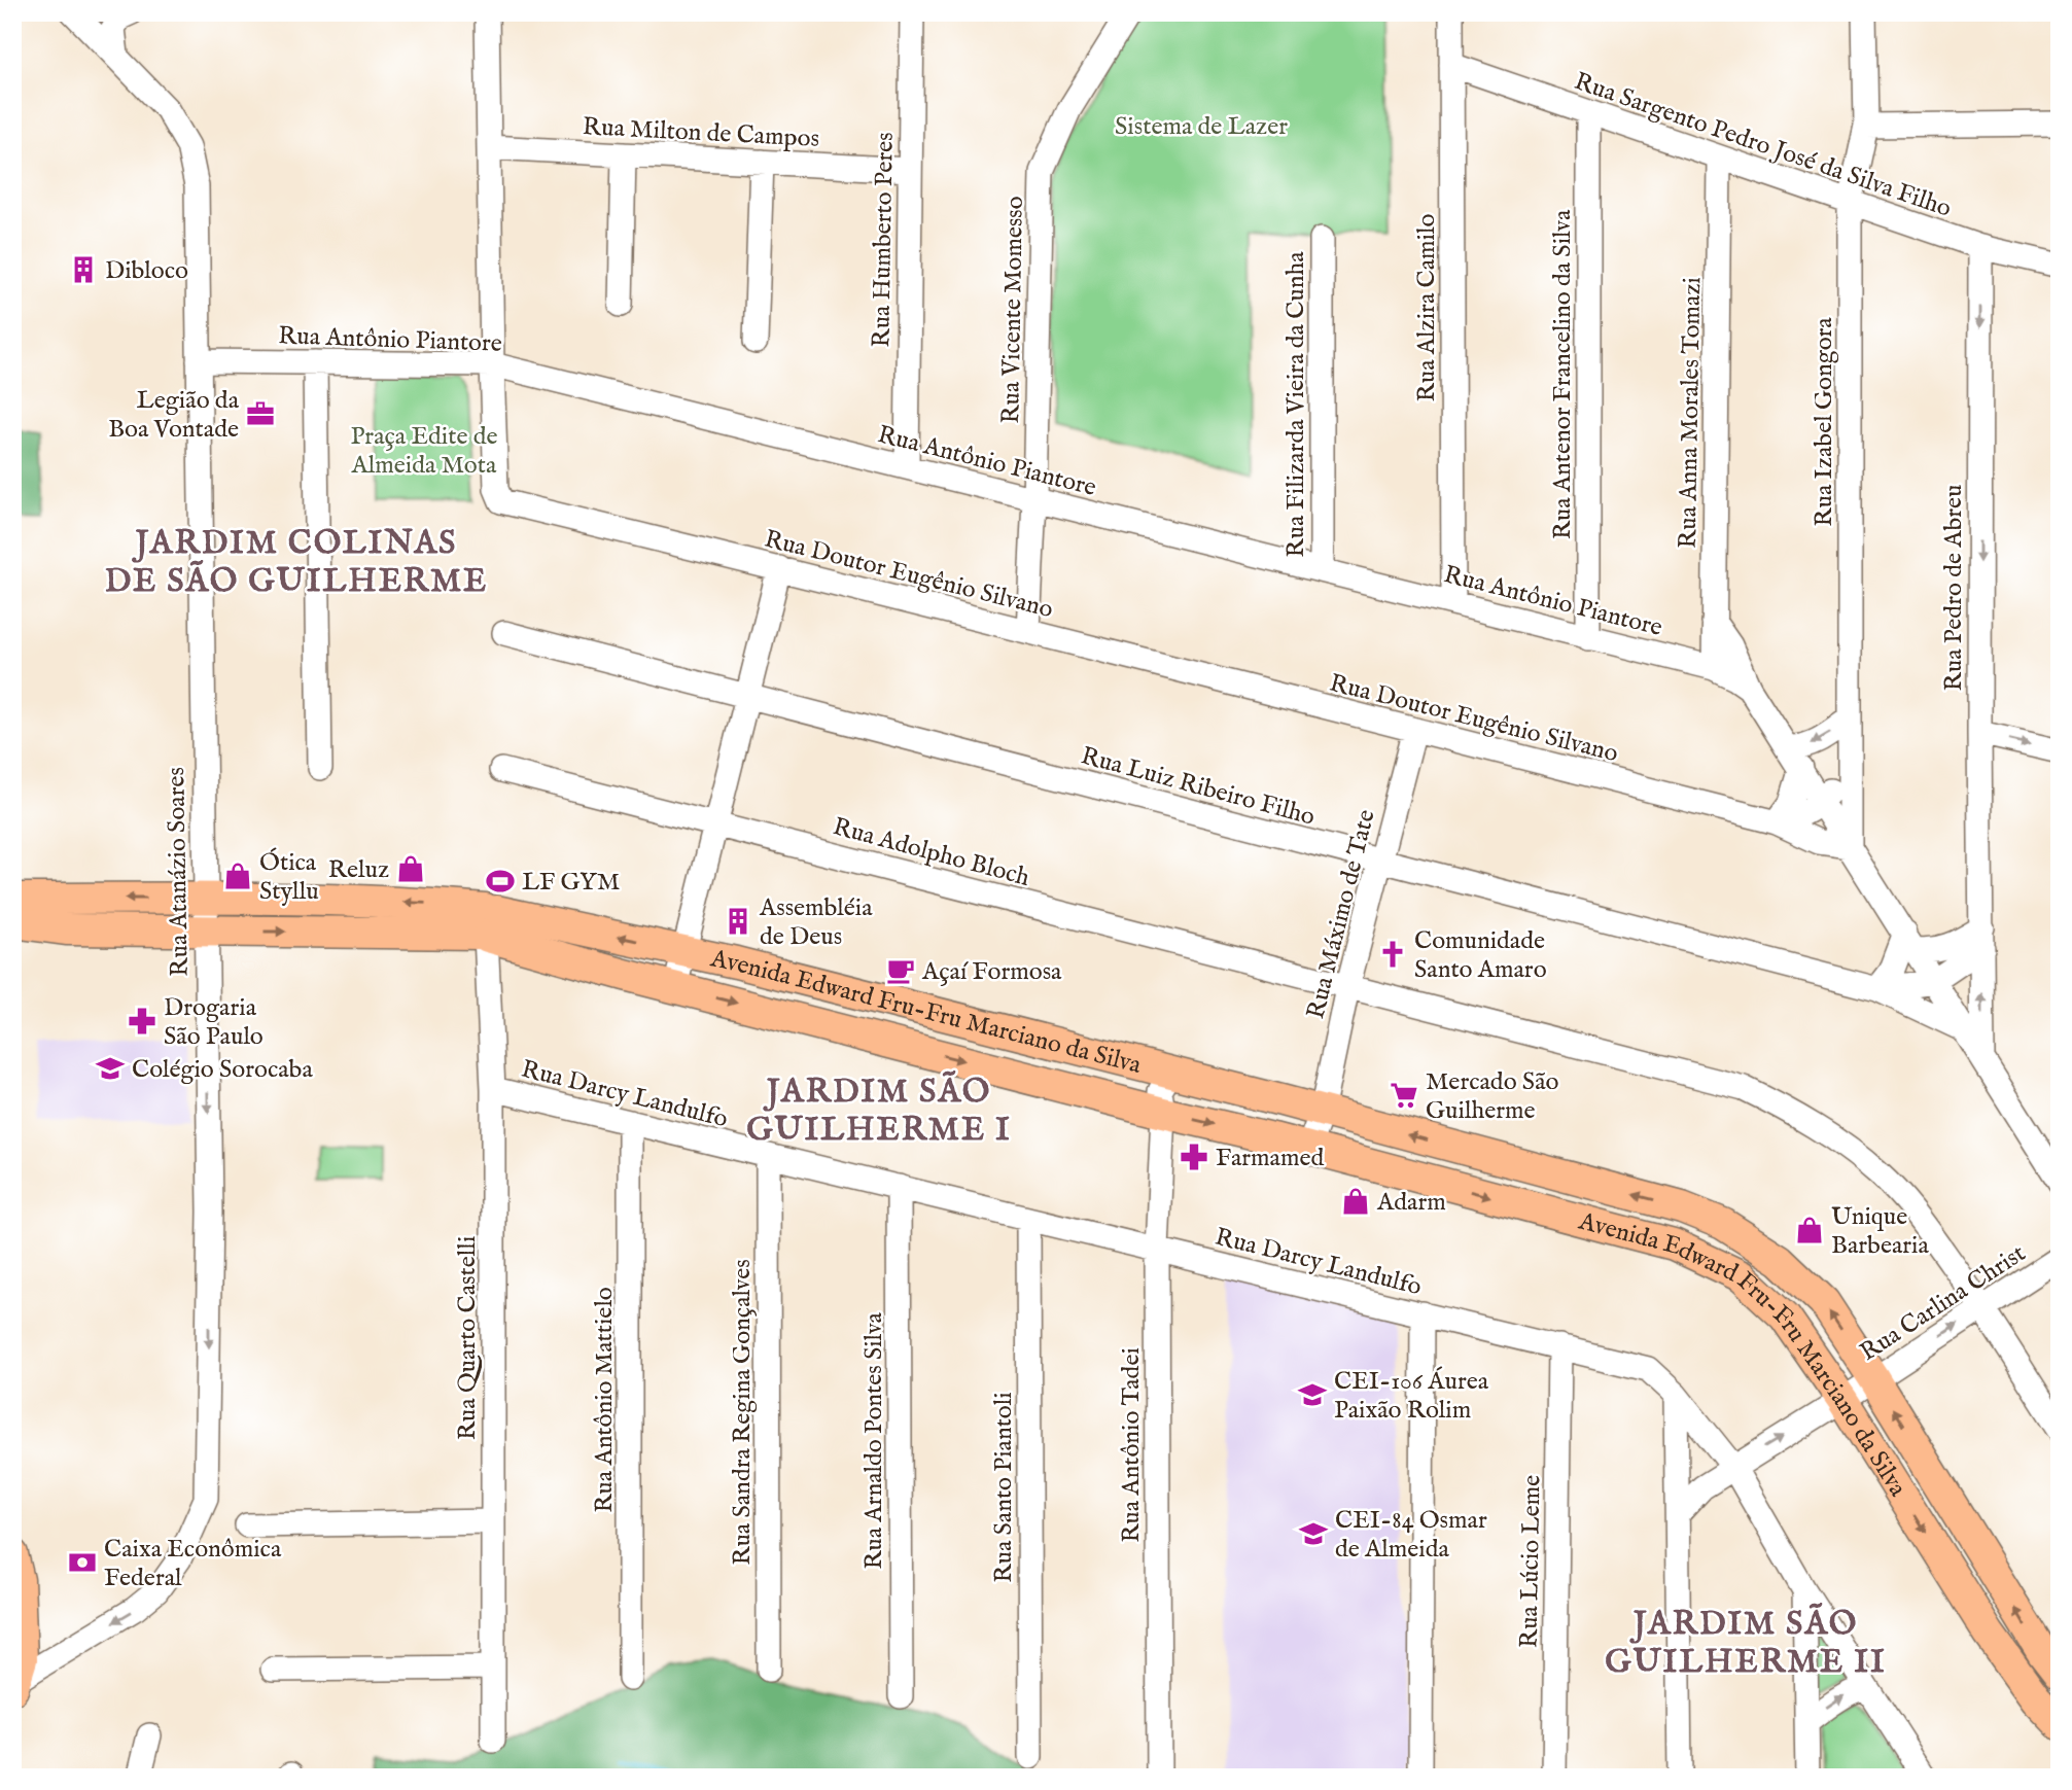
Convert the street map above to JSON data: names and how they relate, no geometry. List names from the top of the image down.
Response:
{
  "streets": {
    "main road": ["Avenida Edward Fru-Fru Marciano da Silva"],
    "street": [
      "Rua Milton de Campos",
      "Rua Sargento Pedro José da Silva Filho",
      "Rua Humberto Peres",
      "Rua Alzira Camilo",
      "Rua Vicente Momesso",
      "Rua Antônio Piantore",
      "Rua Antenor Francelino da Silva",
      "Rua Filizarda Vieira da Cunha",
      "Rua Anna Morales Tomazi",
      "Rua Izabel Gongora",
      "Rua Doutor Eugênio Silvano",
      "Rua Pedro de Abreu",
      "Rua Luiz Ribeiro Filho",
      "Rua Adolpho Bloch",
      "Rua Atanázio Soares",
      "Rua Máximo de Tate",
      "Rua Darcy Landulfo",
      "Rua Carlina Christ",
      "Rua Quarto Castelli",
      "Rua Antônio Mattielo",
      "Rua Sandra Regina Gonçalves",
      "Rua Arnaldo Pontes Silva",
      "Rua Antônio Tadei",
      "Rua Santo Piantoli",
      "Rua Lúcio Leme"
    ]
  },
  "crossings": [
    ["Rua Milton de Campos", "Rua Humberto Peres"],
    ["Rua Milton de Campos", "Rua Doutor Eugênio Silvano"],
    ["Rua Sargento Pedro José da Silva Filho", "Rua Alzira Camilo"],
    ["Rua Sargento Pedro José da Silva Filho", "Rua Antenor Francelino da Silva"],
    ["Rua Sargento Pedro José da Silva Filho", "Rua Anna Morales Tomazi"],
    ["Rua Sargento Pedro José da Silva Filho", "Rua Izabel Gongora"],
    ["Rua Sargento Pedro José da Silva Filho", "Rua Pedro de Abreu"],
    ["Rua Humberto Peres", "Rua Antônio Piantore"],
    ["Rua Alzira Camilo", "Rua Antônio Piantore"],
    ["Rua Vicente Momesso", "Rua Antônio Piantore"],
    ["Rua Vicente Momesso", "Rua Doutor Eugênio Silvano"],
    ["Rua Antônio Piantore", "Rua Antenor Francelino da Silva"],
    ["Rua Antônio Piantore", "Rua Filizarda Vieira da Cunha"],
    ["Rua Antônio Piantore", "Rua Anna Morales Tomazi"],
    ["Rua Antônio Piantore", "Rua Izabel Gongora"],
    ["Rua Antônio Piantore", "Rua Doutor Eugênio Silvano"],
    ["Rua Antônio Piantore", "Rua Pedro de Abreu"],
    ["Rua Antônio Piantore", "Rua Luiz Ribeiro Filho"],
    ["Rua Antônio Piantore", "Rua Atanázio Soares"],
    ["Rua Izabel Gongora", "Rua Doutor Eugênio Silvano"],
    ["Rua Doutor Eugênio Silvano", "Rua Máximo de Tate"],
    ["Rua Luiz Ribeiro Filho", "Rua Máximo de Tate"],
    ["Rua Adolpho Bloch", "Rua Máximo de Tate"],
    ["Rua Adolpho Bloch", "Rua Carlina Christ"],
    ["Rua Atanázio Soares", "Avenida Edward Fru-Fru Marciano da Silva"],
    ["Rua Máximo de Tate", "Avenida Edward Fru-Fru Marciano da Silva"],
    ["Avenida Edward Fru-Fru Marciano da Silva", "Rua Carlina Christ"],
    ["Avenida Edward Fru-Fru Marciano da Silva", "Rua Quarto Castelli"],
    ["Avenida Edward Fru-Fru Marciano da Silva", "Rua Antônio Tadei"],
    ["Rua Darcy Landulfo", "Rua Carlina Christ"],
    ["Rua Darcy Landulfo", "Rua Quarto Castelli"],
    ["Rua Darcy Landulfo", "Rua Antônio Mattielo"],
    ["Rua Darcy Landulfo", "Rua Sandra Regina Gonçalves"],
    ["Rua Darcy Landulfo", "Rua Arnaldo Pontes Silva"],
    ["Rua Darcy Landulfo", "Rua Antônio Tadei"],
    ["Rua Darcy Landulfo", "Rua Santo Piantoli"],
    ["Rua Darcy Landulfo", "Rua Lúcio Leme"]
  ],
  "one_way": ["Rua Atanázio Soares", "Rua Carlina Christ"],
  "districts": ["JARDIM COLINAS DE SÃO GUILHERME", "JARDIM SÃO GUILHERME I", "JARDIM SÃO GUILHERME II"],
  "parks": ["Sistema de Lazer", "Praça Edite de Almeida Mota"],
  "places": {
    "building": ["Dibloco", "Assembléia de Deus"],
    "office": ["Legião da Boa Vontade"],
    "shop": [
      "Reluz",
      "Ótica Styllu",
      "Adarm",
      "Unique Barbearia"
    ],
    "sports": ["LF GYM"],
    "church": ["Comunidade Santo Amaro"],
    "cafe": ["Açaí Formosa"],
    "pharmacy": ["Drogaria São Paulo", "Farmamed"],
    "school or university": ["Colégio Sorocaba", "CEI-106 Áurea Paixão Rolim", "CEI-84 Osmar de Almeida"],
    "supermarket": ["Mercado São Guilherme"],
    "bank": ["Caixa Econômica Federal"]
  }
}
